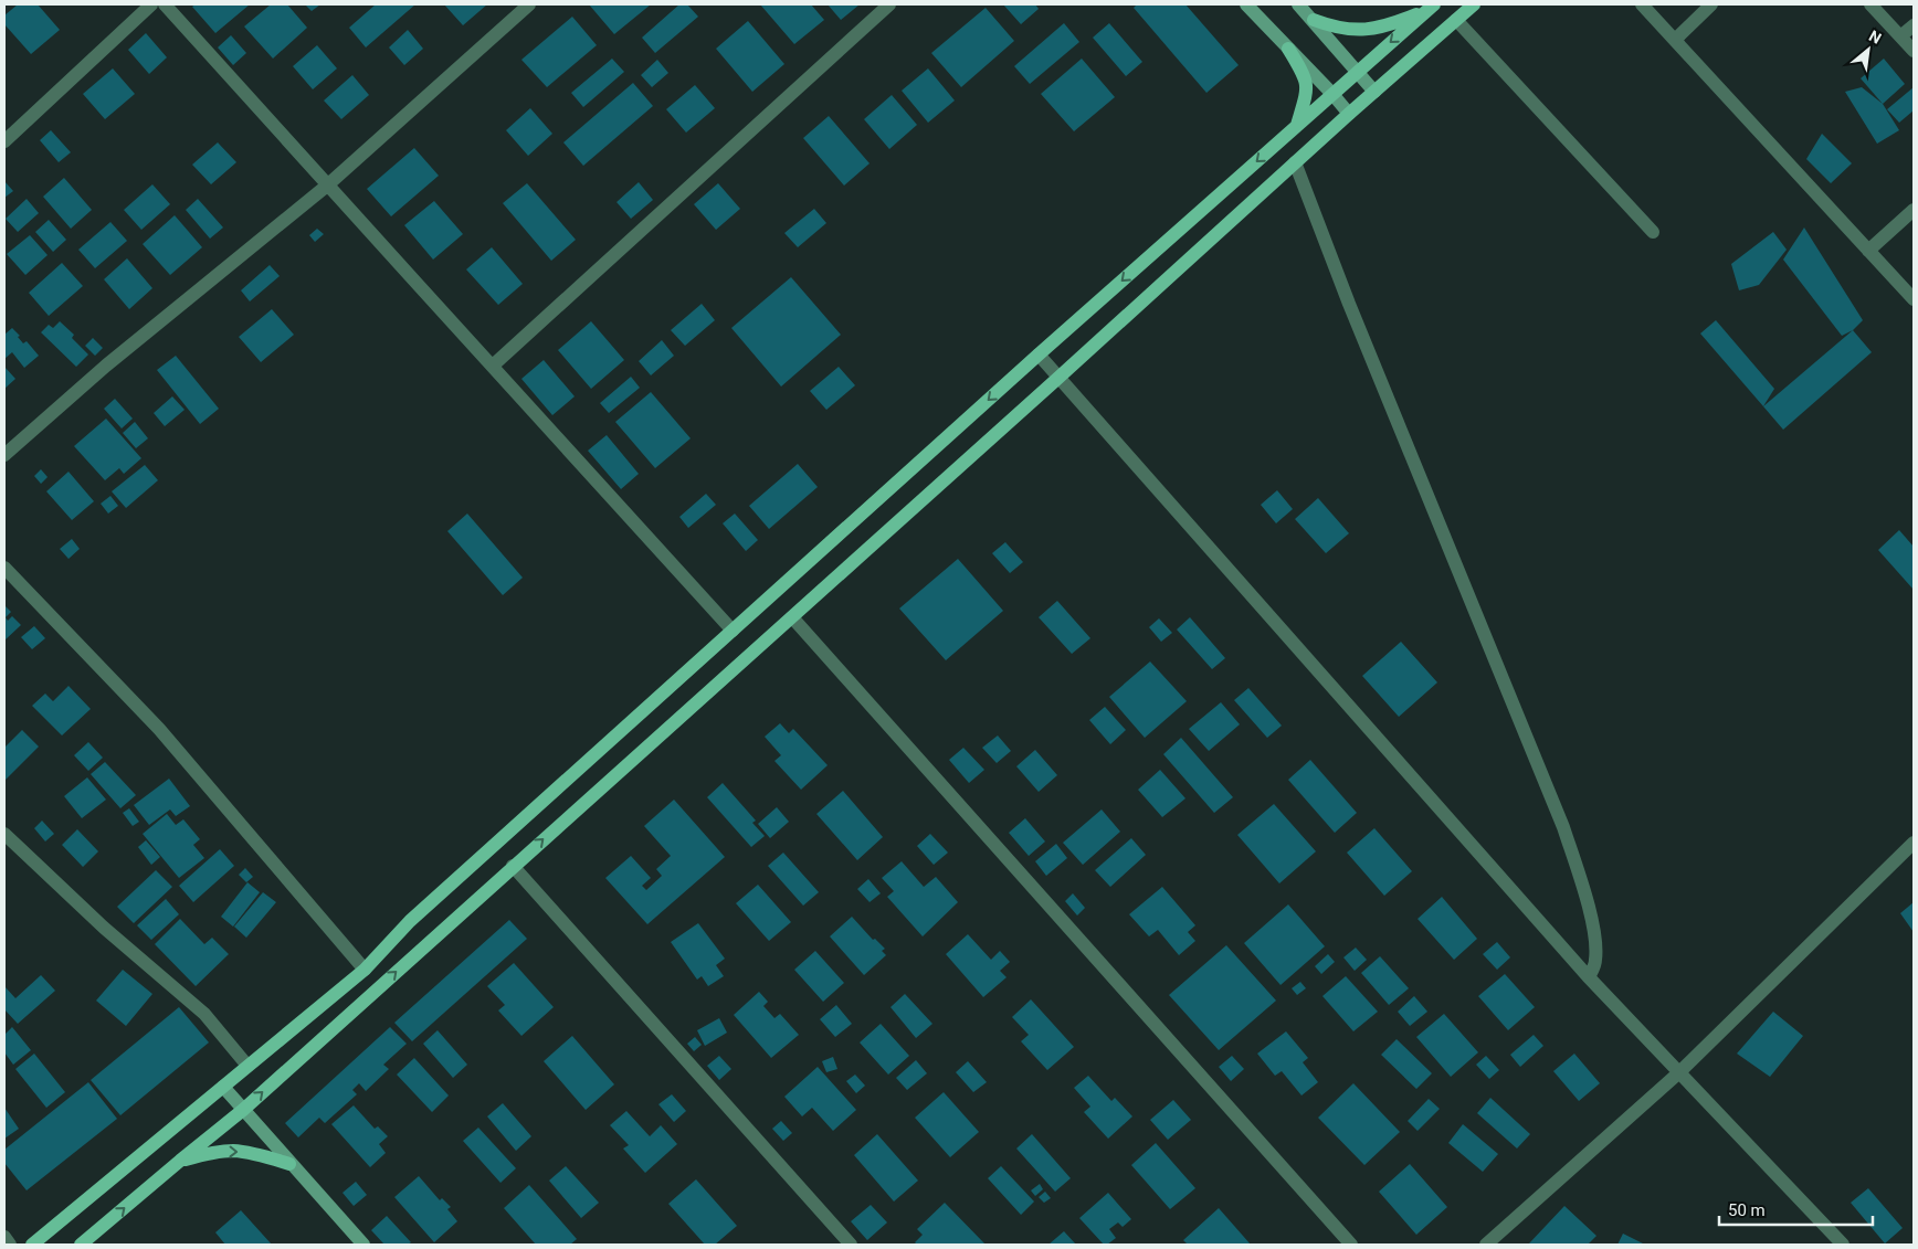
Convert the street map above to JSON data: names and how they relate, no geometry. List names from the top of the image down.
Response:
{
  "scale_bar": "50 m",
  "north": "top right"
}
